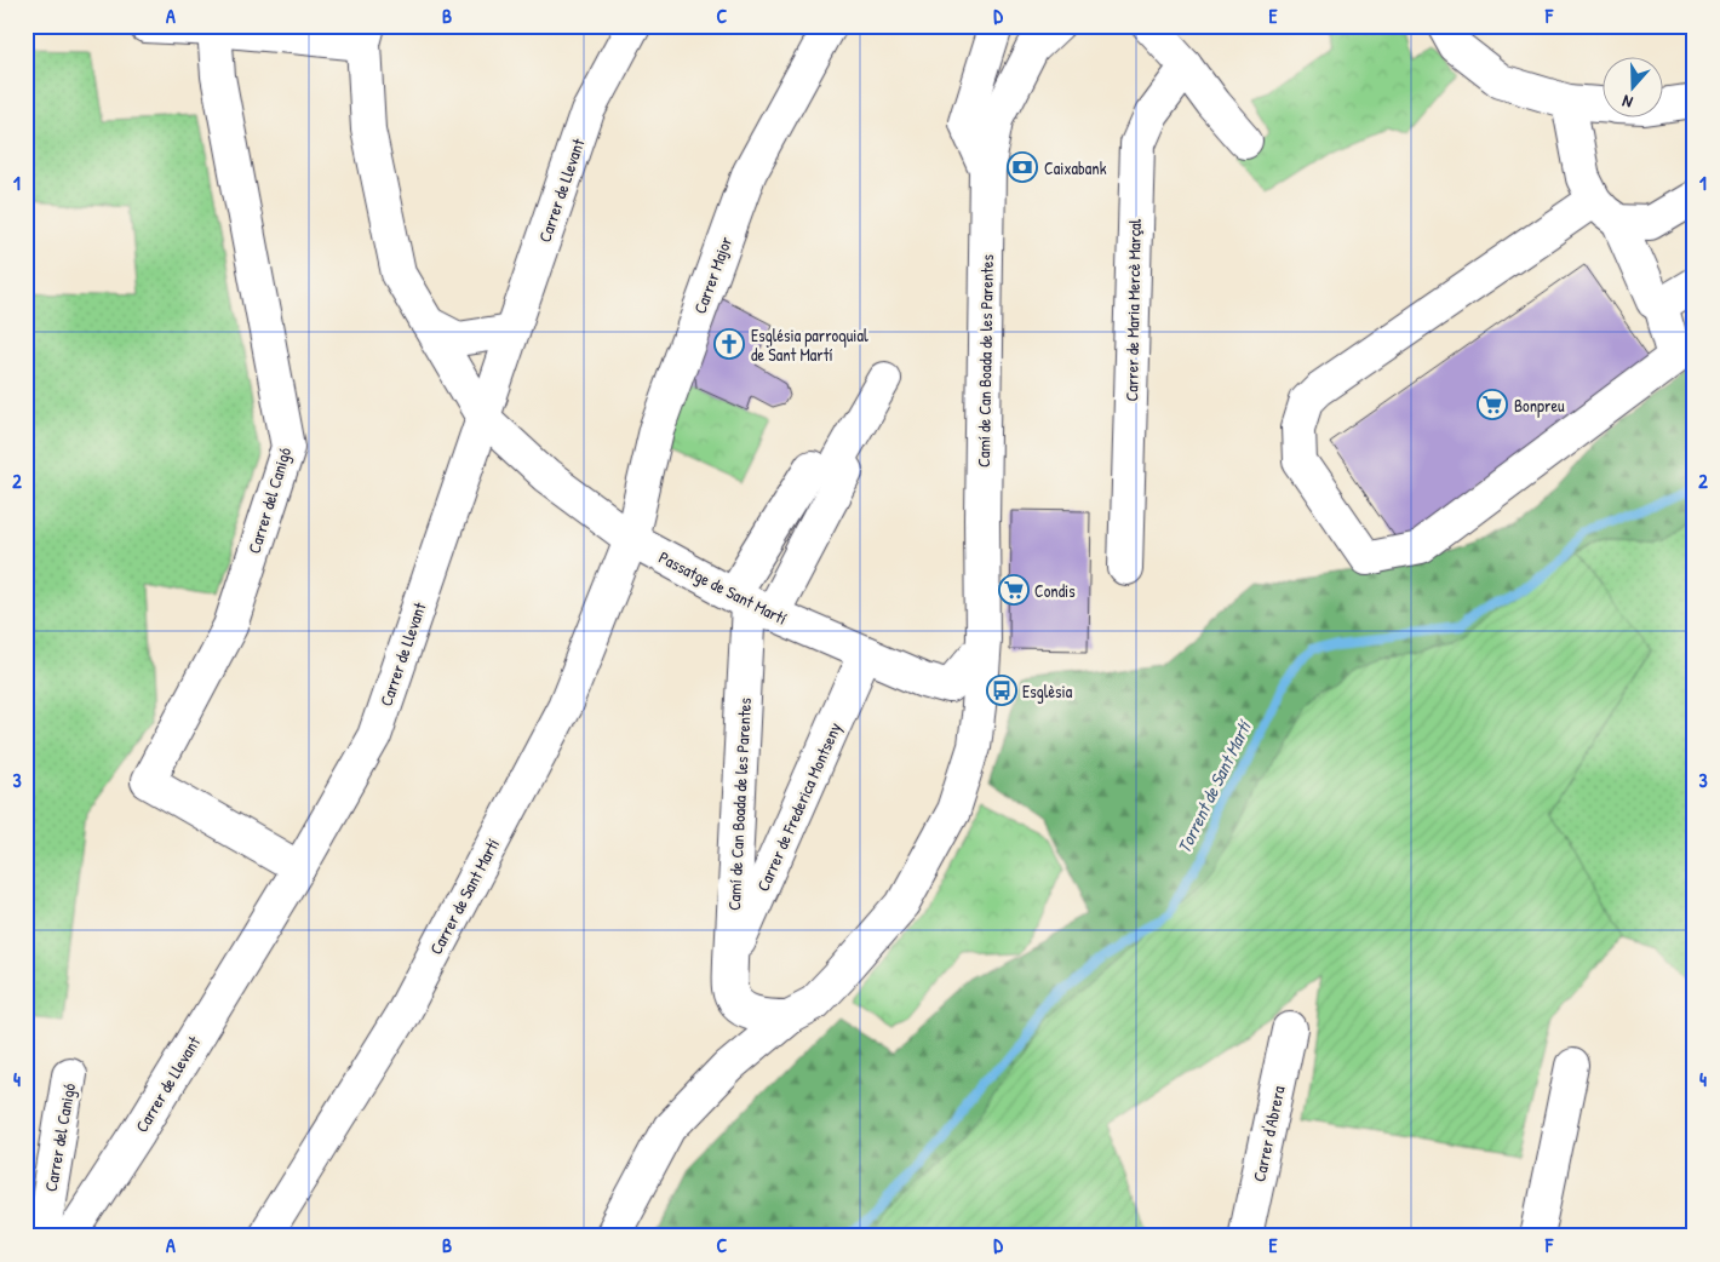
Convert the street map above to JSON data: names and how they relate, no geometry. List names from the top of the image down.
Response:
{
  "streets": {
    "street": [
      "Carrer de Llevant",
      "Carrer Major",
      "Carrer de Maria Mercè Marçal",
      "Camí de Can Boada de les Parentes",
      "Carrer del Canigó",
      "Passatge de Sant Martí",
      "Carrer de Frederica Montseny",
      "Carrer de Sant Martí",
      "Carrer d'Abrera"
    ]
  },
  "crossings": [
    ["Carrer de Llevant", "Carrer del Canigó"],
    ["Carrer de Llevant", "Passatge de Sant Martí"],
    ["Carrer Major", "Passatge de Sant Martí"],
    ["Carrer Major", "Carrer de Sant Martí"],
    ["Camí de Can Boada de les Parentes", "Passatge de Sant Martí"],
    ["Camí de Can Boada de les Parentes", "Carrer de Frederica Montseny"],
    ["Passatge de Sant Martí", "Carrer de Frederica Montseny"],
    ["Passatge de Sant Martí", "Carrer de Sant Martí"]
  ],
  "water": ["Torrent de Sant Martí"],
  "places": {
    "bank": ["Caixabank"],
    "church": ["Església parroquial de Sant Martí"],
    "supermarket": ["Bonpreu", "Condis"],
    "bus stop": ["Esglèsia"]
  },
  "north": "bottom",
  "grid": {
    "columns": [
      "A",
      "B",
      "C",
      "D",
      "E",
      "F"
    ],
    "rows": [
      "1",
      "2",
      "3",
      "4"
    ]
  }
}
